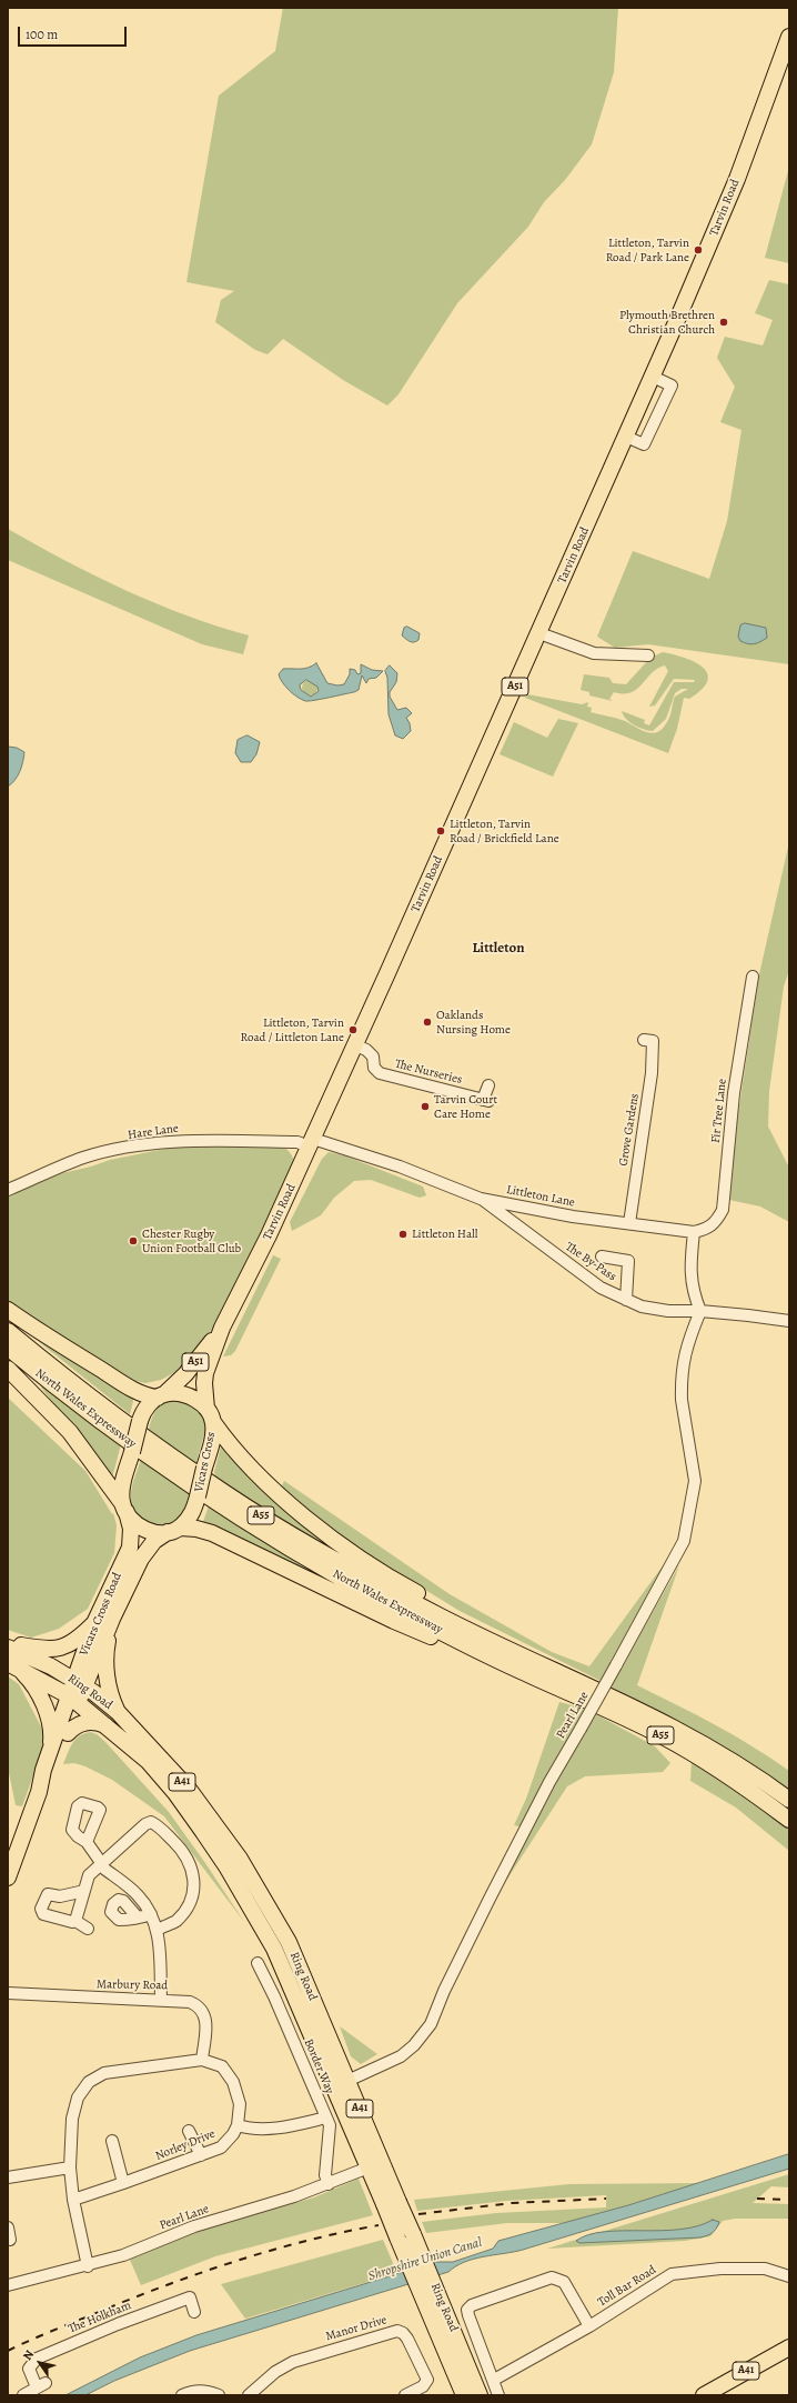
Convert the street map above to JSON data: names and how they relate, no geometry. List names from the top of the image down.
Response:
{
  "streets": {
    "highway": [
      "Tarvin Road",
      "A51",
      "North Wales Expressway",
      "Vicars Cross",
      "A55",
      "Vicars Cross Road",
      "Ring Road",
      "A41"
    ],
    "street": [
      "The Nurseries",
      "Fir Tree Lane",
      "Grove Gardens",
      "Hare Lane",
      "Littleton Lane",
      "The By-Pass",
      "Pearl Lane",
      "Marbury Road",
      "Border Way",
      "Norley Drive",
      "Toll Bar Road",
      "The Holkham",
      "Manor Drive"
    ]
  },
  "crossings": [
    ["Tarvin Road", "A51"],
    ["Tarvin Road", "The Nurseries"],
    ["Tarvin Road", "Hare Lane"],
    ["Tarvin Road", "Littleton Lane"],
    ["A51", "Vicars Cross"],
    ["A51", "Vicars Cross Road"],
    ["Fir Tree Lane", "Littleton Lane"],
    ["Grove Gardens", "Littleton Lane"],
    ["Hare Lane", "Littleton Lane"],
    ["Littleton Lane", "The By-Pass"],
    ["The By-Pass", "Pearl Lane"],
    ["Vicars Cross", "Vicars Cross Road"],
    ["Vicars Cross Road", "Ring Road"],
    ["Ring Road", "Pearl Lane"],
    ["Ring Road", "Toll Bar Road"],
    ["Pearl Lane", "Border Way"]
  ],
  "districts": ["Littleton"],
  "water": ["Shropshire Union Canal"],
  "places": [
    "Littleton, Tarvin Road / Park Lane",
    "Plymouth Brethren Christian Church",
    "Littleton, Tarvin Road / Brickfield Lane",
    "Oaklands Nursing Home",
    "Littleton, Tarvin Road / Littleton Lane",
    "Tarvin Court Care Home",
    "Littleton Hall",
    "Chester Rugby Union Football Club"
  ],
  "scale_bar": "100 m",
  "north": "top left"
}
